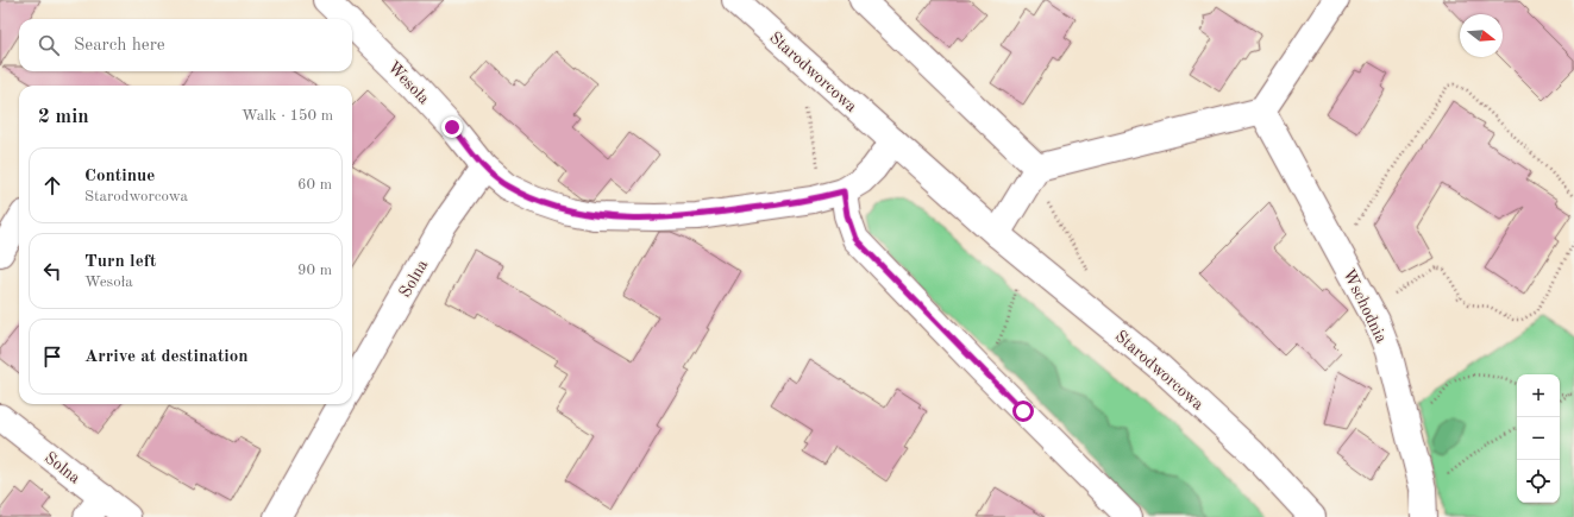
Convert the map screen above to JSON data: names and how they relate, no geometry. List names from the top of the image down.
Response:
{
  "streets": {
    "street": [
      "Starodworcowa",
      "Wesoła",
      "Solna",
      "Wschodnia"
    ]
  },
  "crossings": [
    ["Wesoła", "Solna"]
  ],
  "north": "right",
  "page": {
    "search": "Search here",
    "heading": ["2 min", "Walk · 150 m"],
    "list": [
      ["Continue", "Starodworcowa", "60 m"],
      ["Turn left", "Wesoła", "90 m"],
      "Arrive at destination"
    ],
    "map_buttons": ["+", "−"]
  }
}
